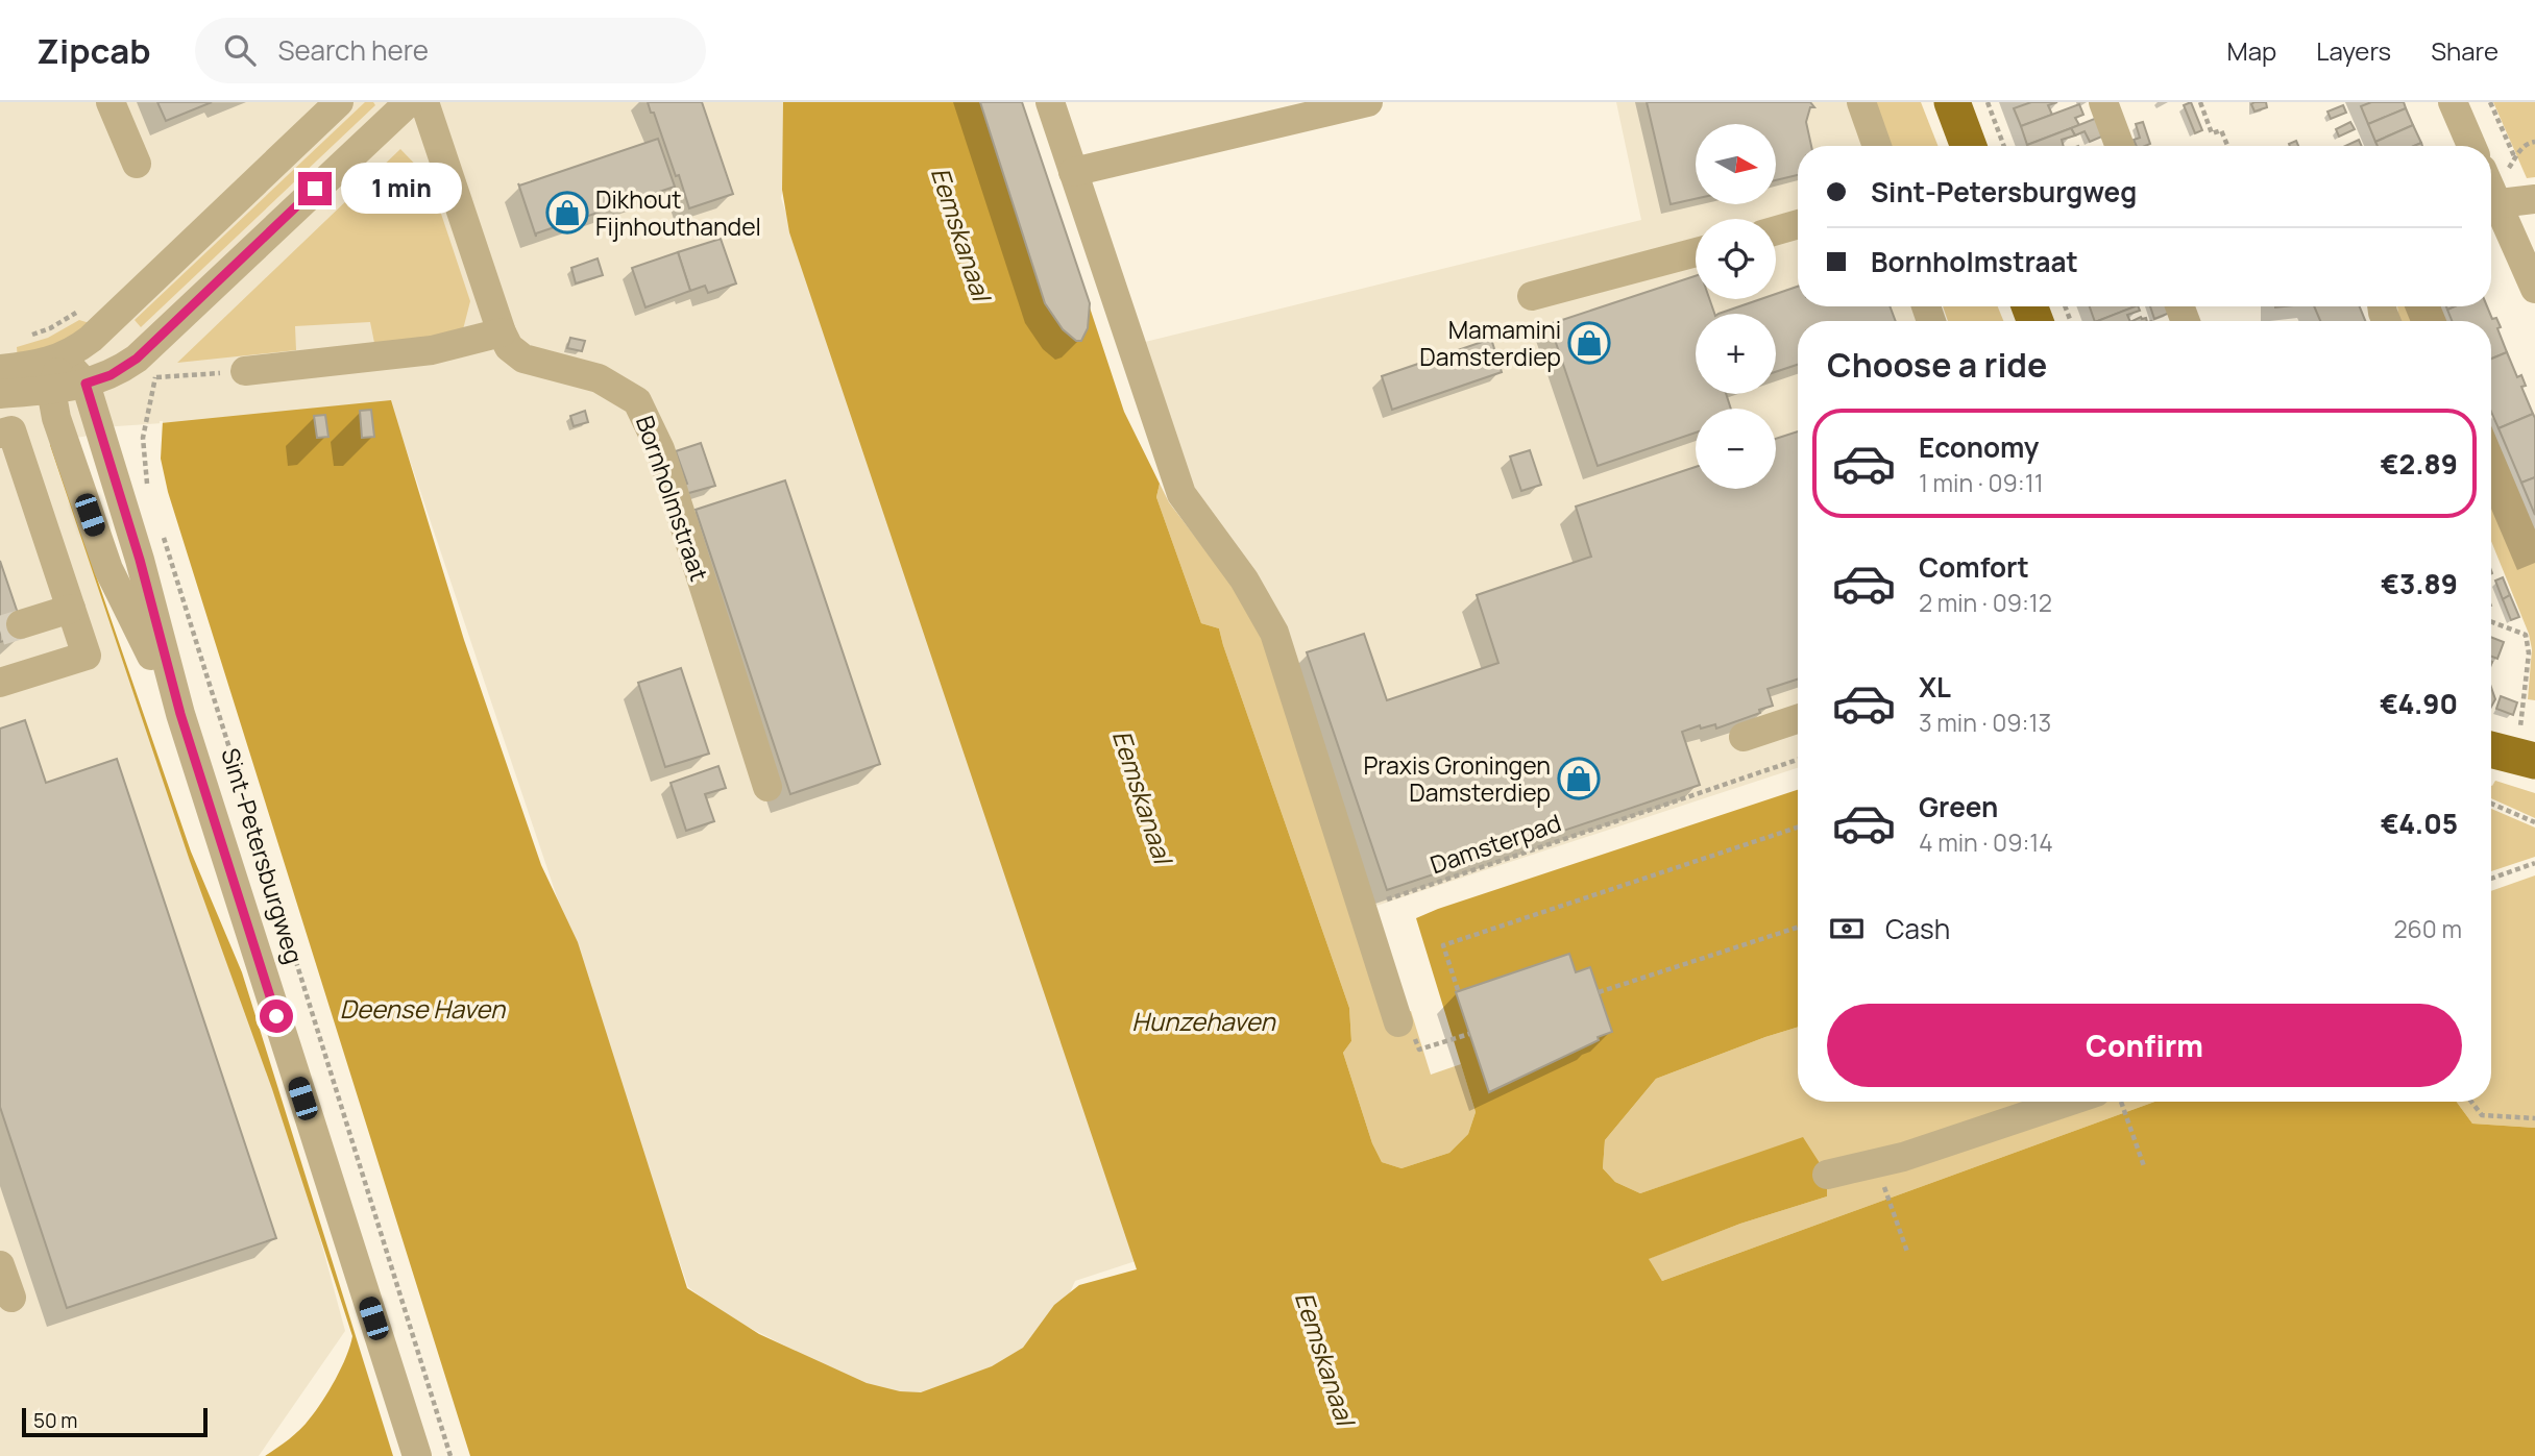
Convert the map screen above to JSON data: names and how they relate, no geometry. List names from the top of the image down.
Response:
{
  "streets": {
    "street": ["Bornholmstraat", "Sint-Petersburgweg"],
    "path": ["Damsterpad"]
  },
  "water": ["Eemskanaal", "Deense Haven", "Hunzehaven"],
  "places": {
    "shop": ["Dikhout Fijnhouthandel", "Mamamini Damsterdiep", "Praxis Groningen Damsterdiep"]
  },
  "scale_bar": "50 m",
  "north": "right",
  "page": {
    "header": "Zipcab",
    "search": "Search here",
    "nav": ["Map", "Layers", "Share"],
    "map_buttons": ["+", "−"],
    "banner": ["Sint-Petersburgweg", "Bornholmstraat"],
    "bubble": "1 min",
    "heading": "Choose a ride",
    "list": [
      {
        "name": "Economy",
        "note": "1 min · 09:11",
        "value": "€2.89"
      },
      {
        "name": "Comfort",
        "note": "2 min · 09:12",
        "value": "€3.89"
      },
      {
        "name": "XL",
        "note": "3 min · 09:13",
        "value": "€4.90"
      },
      {
        "name": "Green",
        "note": "4 min · 09:14",
        "value": "€4.05"
      }
    ],
    "pay": ["Cash", "260 m"],
    "buttons": "Confirm",
    "scale": "50 m"
  }
}
